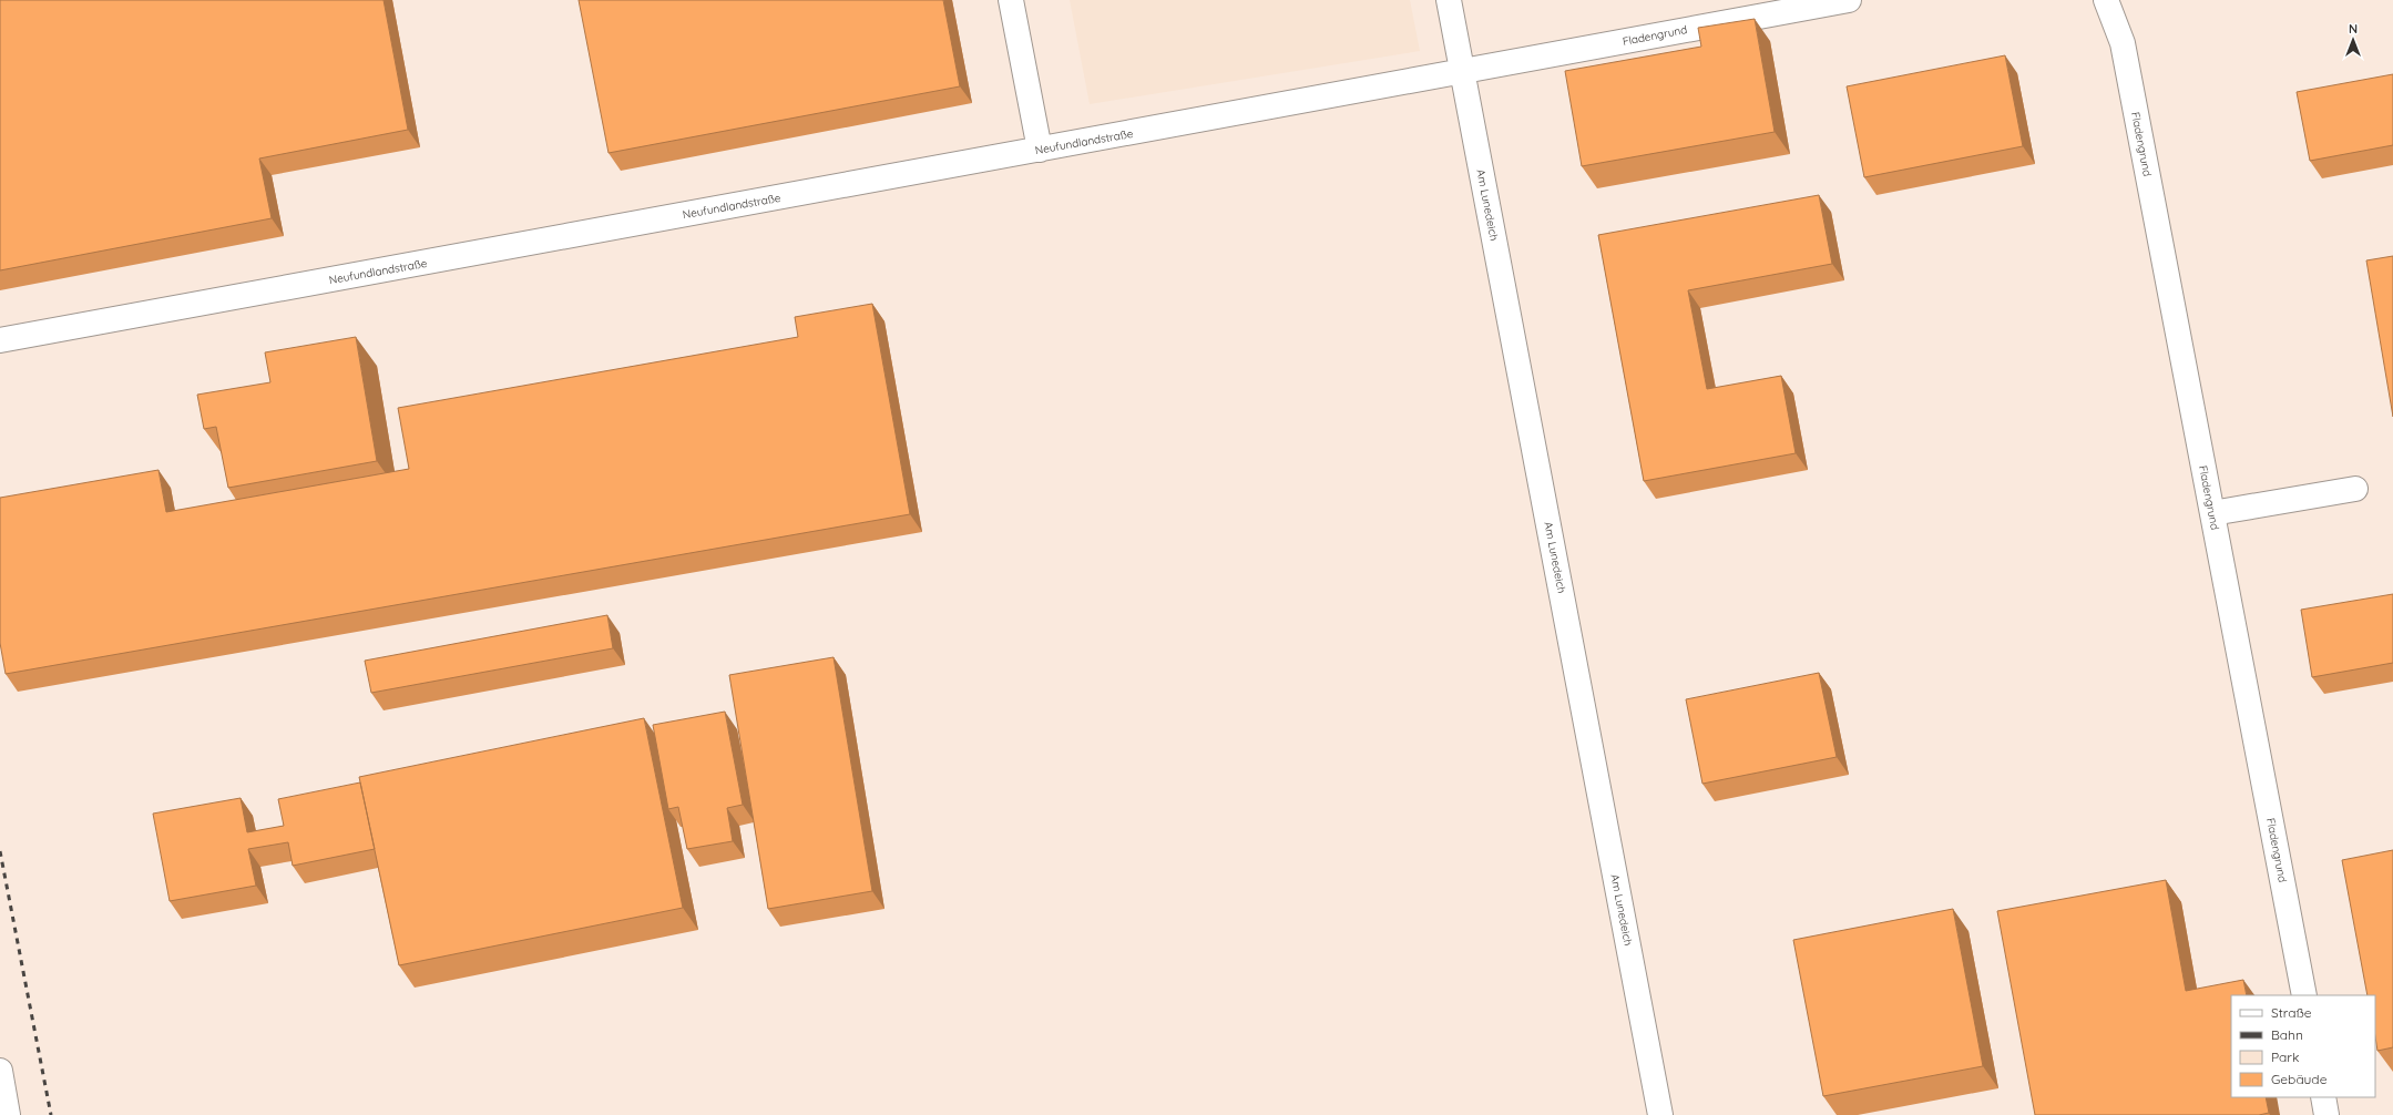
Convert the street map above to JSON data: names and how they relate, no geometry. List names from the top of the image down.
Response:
{
  "streets": {
    "street": ["Fladengrund", "Neufundlandstraße", "Am Lunedeich"]
  },
  "crossings": [
    ["Fladengrund", "Neufundlandstraße"],
    ["Fladengrund", "Am Lunedeich"],
    ["Neufundlandstraße", "Am Lunedeich"]
  ],
  "legend": [
    "Straße",
    "Bahn",
    "Park",
    "Gebäude"
  ],
  "north": "top"
}
